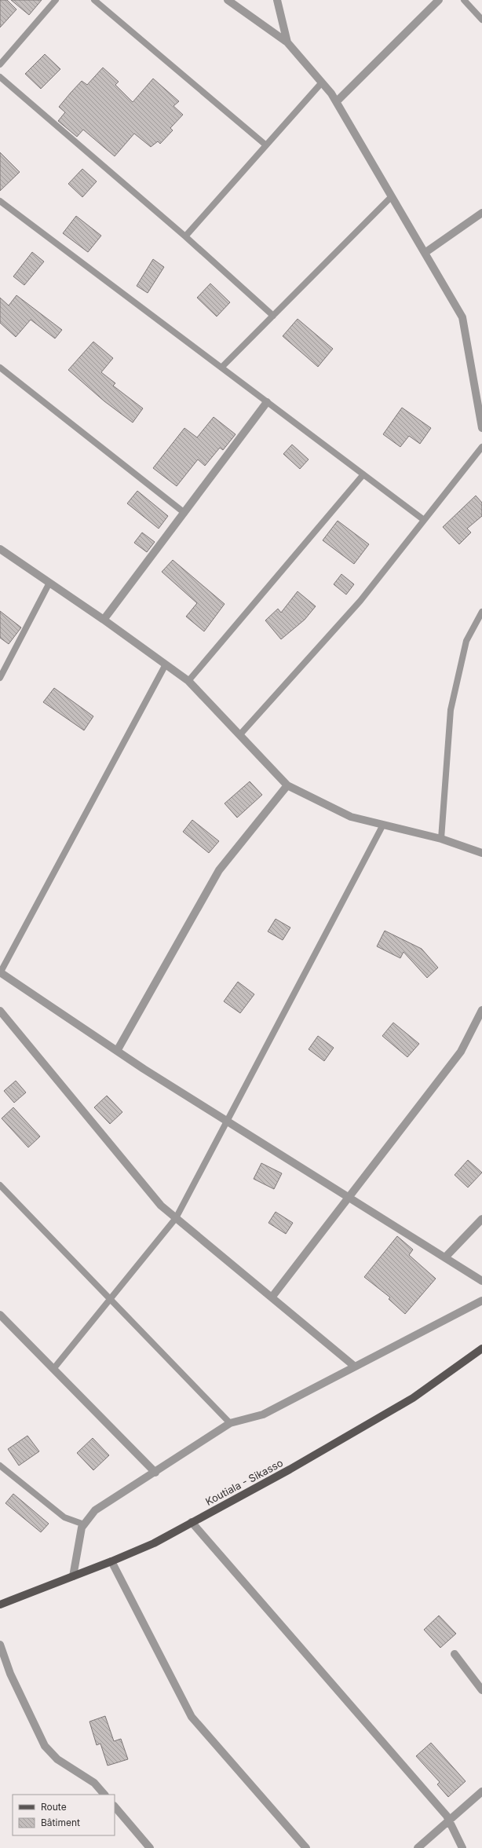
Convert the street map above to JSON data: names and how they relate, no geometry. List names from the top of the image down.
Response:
{
  "streets": {
    "main road": ["Koutiala - Sikasso"]
  },
  "legend": ["Route", "Bâtiment"]
}
